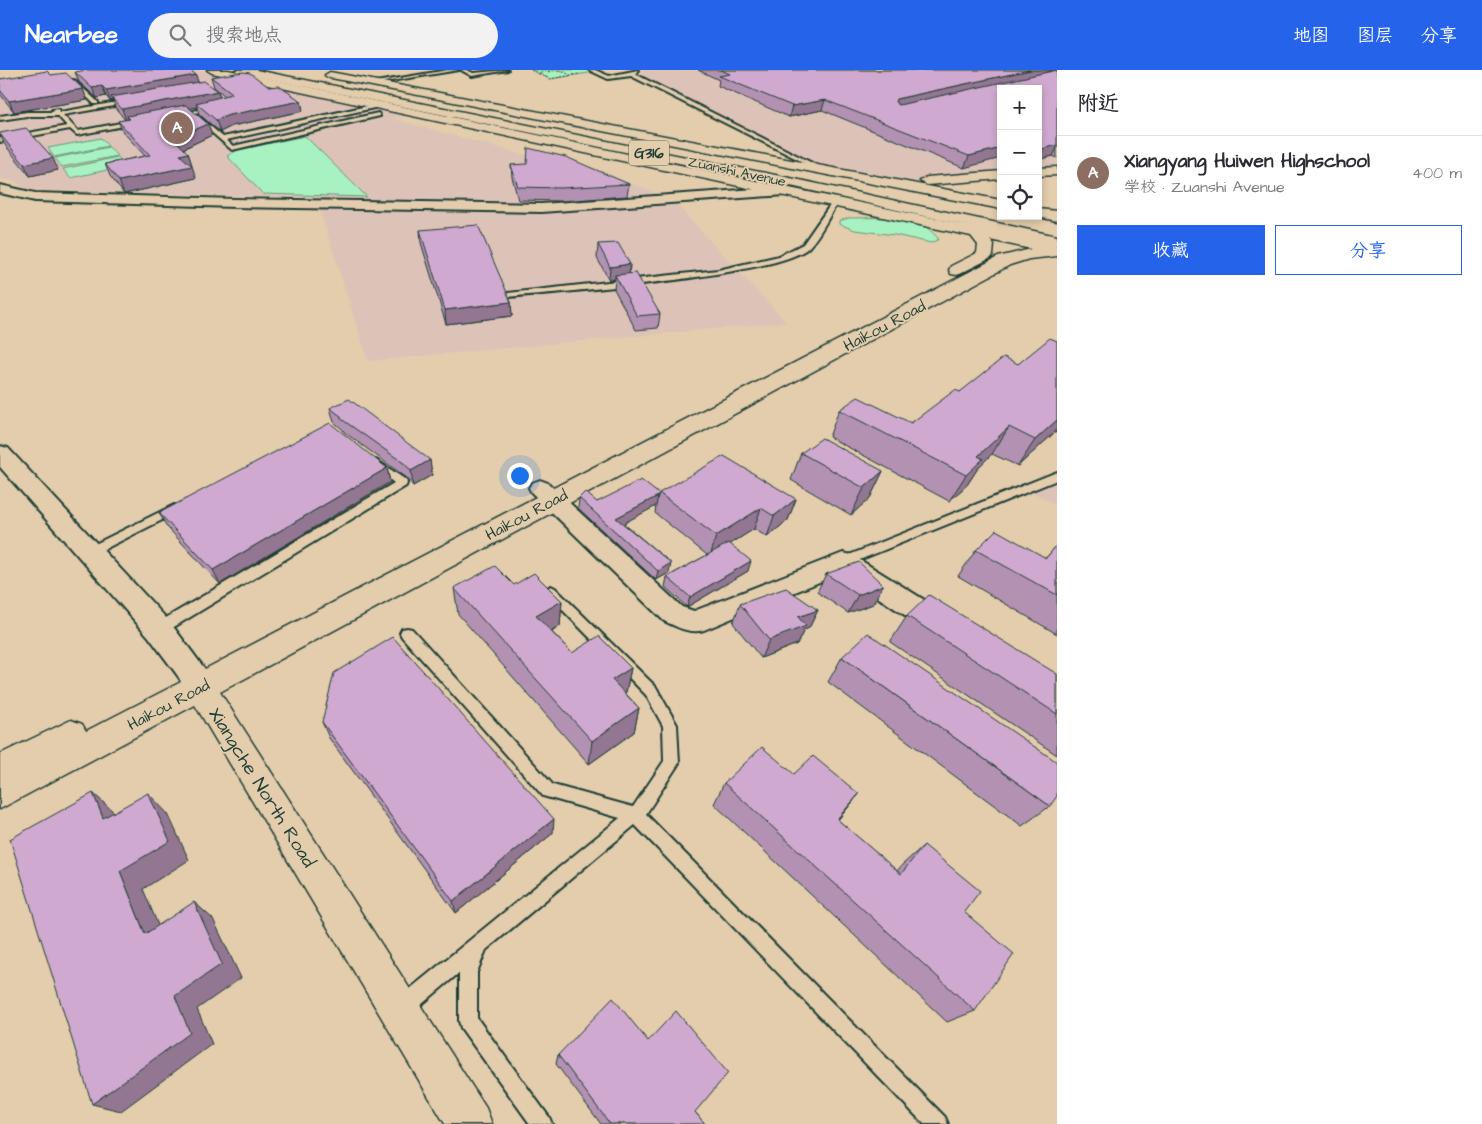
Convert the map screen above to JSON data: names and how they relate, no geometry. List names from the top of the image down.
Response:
{
  "streets": {
    "main road": [
      "G316",
      "Zuanshi Avenue",
      "Haikou Road",
      "Xiangche North Road"
    ]
  },
  "crossings": [
    ["Haikou Road", "Xiangche North Road"]
  ],
  "page": {
    "header": "Nearbee",
    "search": "搜索地点",
    "nav": ["地图", "图层", "分享"],
    "heading": "附近",
    "map_buttons": ["+", "−"],
    "pins": "A",
    "list": [
      {
        "mark": "A",
        "name": "Xiangyang Huiwen Highschool",
        "note": "学校 · Zuanshi Avenue",
        "value": "400 m"
      }
    ],
    "buttons": ["收藏", "分享"]
  }
}
